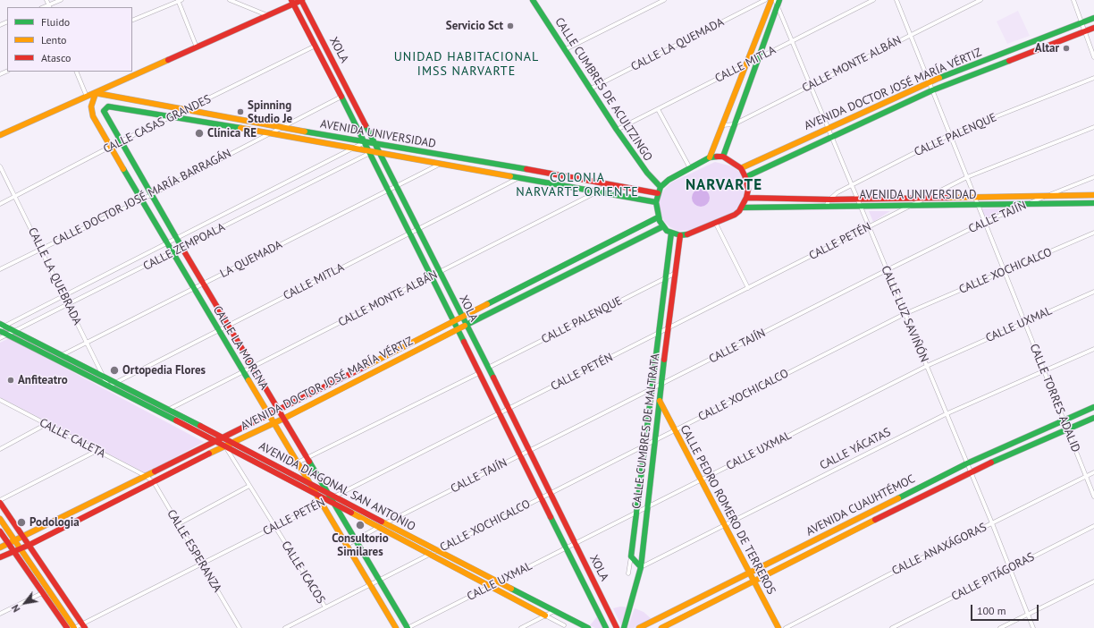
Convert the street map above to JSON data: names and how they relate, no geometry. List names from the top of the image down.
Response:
{
  "streets": {
    "main road": [
      "XOLA",
      "CALLE CUMBRES DE ACULTZINGO",
      "AVENIDA DOCTOR JOSÉ MARÍA VÉRTIZ",
      "AVENIDA UNIVERSIDAD",
      "CALLE LA MORENA",
      "CALLE CUMBRES DE MALTRATA",
      "AVENIDA DIAGONAL SAN ANTONIO",
      "AVENIDA CUAUHTÉMOC",
      "CALLE PEDRO ROMERO DE TERREROS"
    ],
    "street": [
      "CALLE LA QUEMADA",
      "CALLE MITLA",
      "CALLE MONTE ALBÁN",
      "CALLE CASAS GRANDES",
      "CALLE PALENQUE",
      "CALLE DOCTOR JOSÉ MARÍA BARRAGÁN",
      "CALLE TAJÍN",
      "CALLE PETÉN",
      "CALLE ZEMPOALA",
      "LA QUEMADA",
      "CALLE XOCHICALCO",
      "CALLE LA QUEBRADA",
      "CALLE LUZ SAVIÑÓN",
      "CALLE UXMAL",
      "CALLE TORRES ADALID",
      "CALLE CALETA",
      "CALLE YÁCATAS",
      "CALLE ANAXÁGORAS",
      "CALLE ESPERANZA",
      "CALLE ICACOS",
      "CALLE PITÁGORAS"
    ]
  },
  "crossings": [
    ["CALLE LA QUEMADA", "CALLE CUMBRES DE ACULTZINGO"],
    ["XOLA", "CALLE MITLA"],
    ["XOLA", "CALLE MONTE ALBÁN"],
    ["XOLA", "AVENIDA DOCTOR JOSÉ MARÍA VÉRTIZ"],
    ["XOLA", "CALLE CASAS GRANDES"],
    ["XOLA", "AVENIDA UNIVERSIDAD"],
    ["XOLA", "CALLE PALENQUE"],
    ["XOLA", "CALLE DOCTOR JOSÉ MARÍA BARRAGÁN"],
    ["XOLA", "CALLE TAJÍN"],
    ["XOLA", "CALLE PETÉN"],
    ["XOLA", "CALLE ZEMPOALA"],
    ["XOLA", "LA QUEMADA"],
    ["XOLA", "CALLE XOCHICALCO"],
    ["XOLA", "CALLE UXMAL"],
    ["CALLE MITLA", "CALLE CUMBRES DE ACULTZINGO"],
    ["CALLE MITLA", "AVENIDA UNIVERSIDAD"],
    ["CALLE MITLA", "CALLE LA QUEBRADA"],
    ["CALLE MITLA", "CALLE LUZ SAVIÑÓN"],
    ["CALLE MITLA", "CALLE LA MORENA"],
    ["CALLE MITLA", "AVENIDA DIAGONAL SAN ANTONIO"],
    ["CALLE MONTE ALBÁN", "AVENIDA UNIVERSIDAD"],
    ["CALLE MONTE ALBÁN", "CALLE LUZ SAVIÑÓN"],
    ["CALLE MONTE ALBÁN", "CALLE LA MORENA"],
    ["CALLE MONTE ALBÁN", "CALLE TORRES ADALID"],
    ["CALLE MONTE ALBÁN", "AVENIDA DIAGONAL SAN ANTONIO"],
    ["CALLE CUMBRES DE ACULTZINGO", "AVENIDA DOCTOR JOSÉ MARÍA VÉRTIZ"],
    ["CALLE CUMBRES DE ACULTZINGO", "AVENIDA UNIVERSIDAD"],
    ["CALLE CUMBRES DE ACULTZINGO", "CALLE CUMBRES DE MALTRATA"],
    ["AVENIDA DOCTOR JOSÉ MARÍA VÉRTIZ", "AVENIDA UNIVERSIDAD"],
    ["AVENIDA DOCTOR JOSÉ MARÍA VÉRTIZ", "CALLE LUZ SAVIÑÓN"],
    ["AVENIDA DOCTOR JOSÉ MARÍA VÉRTIZ", "CALLE LA MORENA"],
    ["AVENIDA DOCTOR JOSÉ MARÍA VÉRTIZ", "CALLE TORRES ADALID"],
    ["AVENIDA DOCTOR JOSÉ MARÍA VÉRTIZ", "CALLE CUMBRES DE MALTRATA"],
    ["AVENIDA DOCTOR JOSÉ MARÍA VÉRTIZ", "CALLE CALETA"],
    ["AVENIDA DOCTOR JOSÉ MARÍA VÉRTIZ", "AVENIDA DIAGONAL SAN ANTONIO"],
    ["AVENIDA DOCTOR JOSÉ MARÍA VÉRTIZ", "CALLE ESPERANZA"],
    ["AVENIDA DOCTOR JOSÉ MARÍA VÉRTIZ", "CALLE ICACOS"],
    ["CALLE CASAS GRANDES", "AVENIDA UNIVERSIDAD"],
    ["CALLE CASAS GRANDES", "CALLE LA QUEBRADA"],
    ["CALLE CASAS GRANDES", "CALLE LA MORENA"],
    ["AVENIDA UNIVERSIDAD", "CALLE PALENQUE"],
    ["AVENIDA UNIVERSIDAD", "CALLE DOCTOR JOSÉ MARÍA BARRAGÁN"],
    ["AVENIDA UNIVERSIDAD", "CALLE TAJÍN"],
    ["AVENIDA UNIVERSIDAD", "CALLE PETÉN"],
    ["AVENIDA UNIVERSIDAD", "CALLE ZEMPOALA"],
    ["AVENIDA UNIVERSIDAD", "LA QUEMADA"],
    ["AVENIDA UNIVERSIDAD", "CALLE LUZ SAVIÑÓN"],
    ["AVENIDA UNIVERSIDAD", "CALLE LA MORENA"],
    ["AVENIDA UNIVERSIDAD", "CALLE TORRES ADALID"],
    ["AVENIDA UNIVERSIDAD", "CALLE CUMBRES DE MALTRATA"],
    ["CALLE PALENQUE", "CALLE LUZ SAVIÑÓN"],
    ["CALLE PALENQUE", "CALLE TORRES ADALID"],
    ["CALLE PALENQUE", "CALLE CUMBRES DE MALTRATA"],
    ["CALLE DOCTOR JOSÉ MARÍA BARRAGÁN", "CALLE LA QUEBRADA"],
    ["CALLE DOCTOR JOSÉ MARÍA BARRAGÁN", "CALLE LA MORENA"],
    ["CALLE TAJÍN", "CALLE LUZ SAVIÑÓN"],
    ["CALLE TAJÍN", "CALLE TORRES ADALID"],
    ["CALLE TAJÍN", "CALLE CUMBRES DE MALTRATA"],
    ["CALLE TAJÍN", "AVENIDA DIAGONAL SAN ANTONIO"],
    ["CALLE PETÉN", "CALLE LUZ SAVIÑÓN"],
    ["CALLE PETÉN", "CALLE TORRES ADALID"],
    ["CALLE PETÉN", "CALLE CUMBRES DE MALTRATA"],
    ["CALLE PETÉN", "AVENIDA DIAGONAL SAN ANTONIO"],
    ["CALLE PETÉN", "CALLE ESPERANZA"],
    ["CALLE PETÉN", "CALLE ICACOS"],
    ["CALLE ZEMPOALA", "CALLE LA QUEBRADA"],
    ["CALLE ZEMPOALA", "CALLE LA MORENA"],
    ["CALLE ZEMPOALA", "AVENIDA DIAGONAL SAN ANTONIO"],
    ["LA QUEMADA", "CALLE LA QUEBRADA"],
    ["LA QUEMADA", "CALLE LA MORENA"],
    ["LA QUEMADA", "AVENIDA DIAGONAL SAN ANTONIO"],
    ["CALLE XOCHICALCO", "CALLE LUZ SAVIÑÓN"],
    ["CALLE XOCHICALCO", "CALLE TORRES ADALID"],
    ["CALLE XOCHICALCO", "CALLE CUMBRES DE MALTRATA"],
    ["CALLE XOCHICALCO", "AVENIDA DIAGONAL SAN ANTONIO"],
    ["CALLE XOCHICALCO", "CALLE PEDRO ROMERO DE TERREROS"],
    ["CALLE XOCHICALCO", "CALLE ICACOS"],
    ["CALLE LA QUEBRADA", "AVENIDA DIAGONAL SAN ANTONIO"],
    ["CALLE LUZ SAVIÑÓN", "CALLE UXMAL"],
    ["CALLE LUZ SAVIÑÓN", "CALLE YÁCATAS"],
    ["CALLE LUZ SAVIÑÓN", "AVENIDA CUAUHTÉMOC"],
    ["CALLE LUZ SAVIÑÓN", "CALLE ANAXÁGORAS"],
    ["CALLE LUZ SAVIÑÓN", "CALLE PITÁGORAS"],
    ["CALLE UXMAL", "CALLE TORRES ADALID"],
    ["CALLE UXMAL", "CALLE CUMBRES DE MALTRATA"],
    ["CALLE UXMAL", "AVENIDA DIAGONAL SAN ANTONIO"],
    ["CALLE UXMAL", "CALLE PEDRO ROMERO DE TERREROS"],
    ["CALLE LA MORENA", "AVENIDA DIAGONAL SAN ANTONIO"],
    ["CALLE TORRES ADALID", "CALLE YÁCATAS"],
    ["CALLE TORRES ADALID", "AVENIDA CUAUHTÉMOC"],
    ["CALLE TORRES ADALID", "CALLE ANAXÁGORAS"],
    ["CALLE CUMBRES DE MALTRATA", "CALLE YÁCATAS"],
    ["CALLE CUMBRES DE MALTRATA", "CALLE PEDRO ROMERO DE TERREROS"],
    ["CALLE CALETA", "CALLE ESPERANZA"],
    ["CALLE YÁCATAS", "CALLE PEDRO ROMERO DE TERREROS"],
    ["AVENIDA DIAGONAL SAN ANTONIO", "CALLE ICACOS"],
    ["AVENIDA CUAUHTÉMOC", "CALLE PEDRO ROMERO DE TERREROS"]
  ],
  "districts": ["UNIDAD HABITACIONAL IMSS NARVARTE", "COLONIA NARVARTE ORIENTE", "NARVARTE"],
  "places": [
    "Servicio Sct",
    "Altar",
    "Spinning Studio Je",
    "Clínica RE",
    "Ortopedia Flores",
    "Anfiteatro",
    "Podologia",
    "Consultorio Similares"
  ],
  "legend": ["Fluido", "Lento", "Atasco"],
  "scale_bar": "100 m",
  "north": "bottom left"
}
